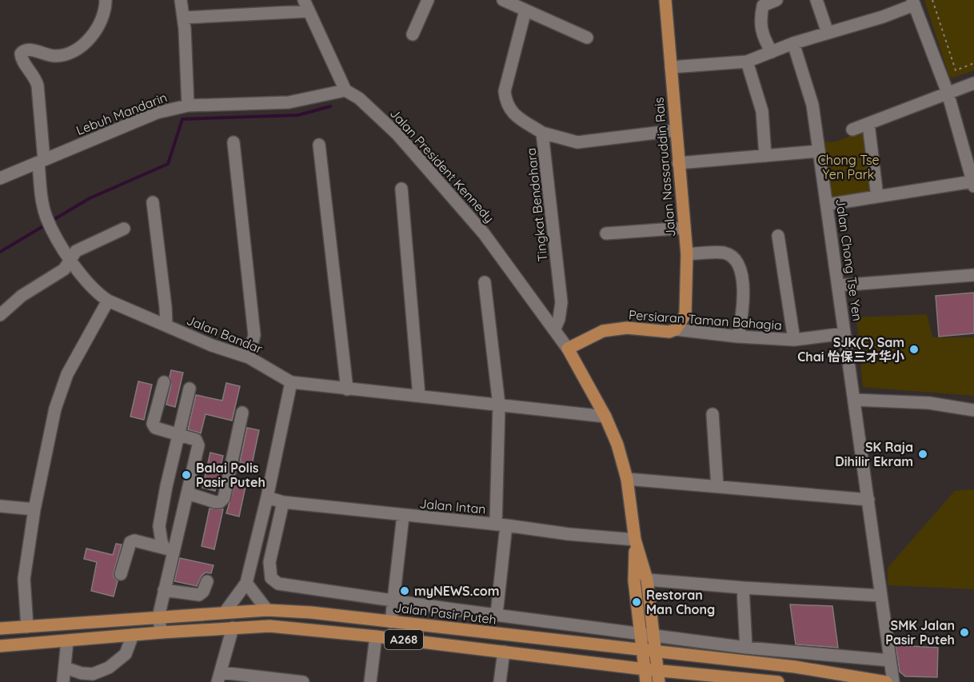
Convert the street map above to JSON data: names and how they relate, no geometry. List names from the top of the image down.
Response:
{
  "streets": {
    "main road": [
      "Jalan Nassaruddin Rais",
      "Persiaran Taman Bahagia",
      "Jalan Pasir Puteh",
      "A268"
    ],
    "street": [
      "Lebuh Mandarin",
      "Jalan President Kennedy",
      "Tingkat Bendahara",
      "Jalan Chong Tse Yen",
      "Jalan Bandar",
      "Jalan Intan"
    ]
  },
  "crossings": [
    ["Lebuh Mandarin", "Jalan President Kennedy"],
    ["Lebuh Mandarin", "Jalan Bandar"],
    ["Jalan President Kennedy", "Tingkat Bendahara"],
    ["Jalan President Kennedy", "Persiaran Taman Bahagia"],
    ["Jalan Nassaruddin Rais", "Persiaran Taman Bahagia"],
    ["Jalan Chong Tse Yen", "Persiaran Taman Bahagia"]
  ],
  "parks": ["Chong Tse Yen Park"],
  "places": [
    "SJK(C) Sam Chai 怡保三才华小",
    "SK Raja Dihilir Ekram",
    "Balai Polis Pasir Puteh",
    "myNEWS.com",
    "Restoran Man Chong",
    "SMK Jalan Pasir Puteh"
  ]
}
